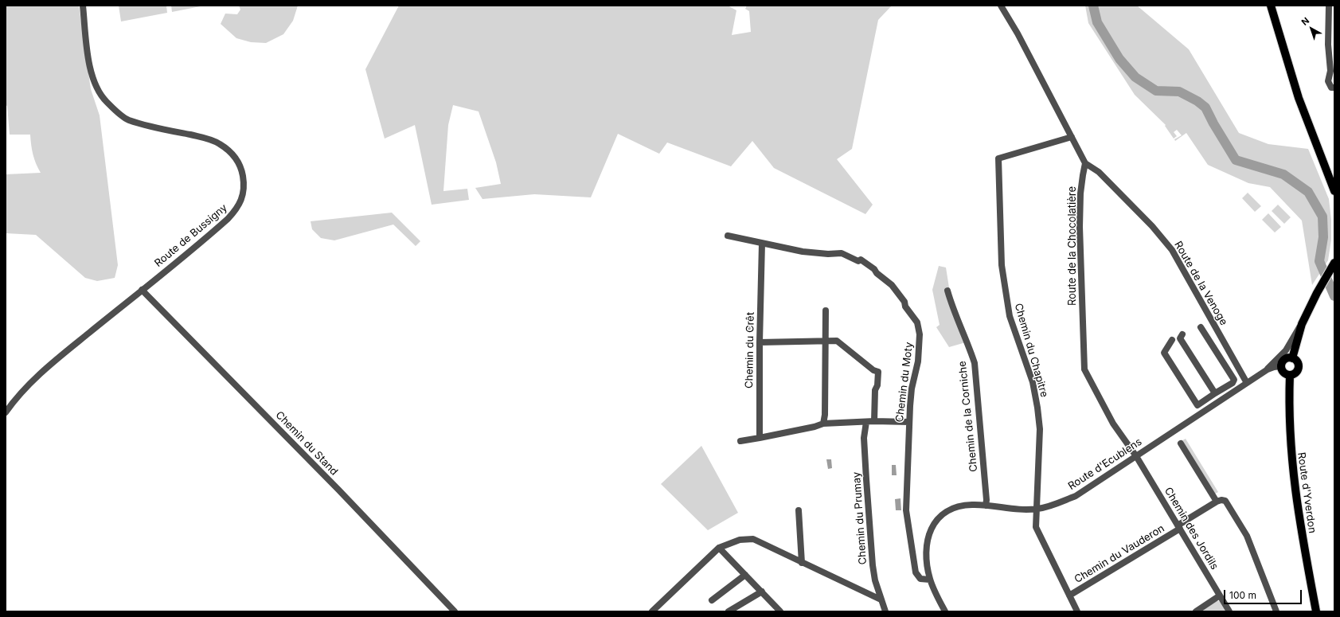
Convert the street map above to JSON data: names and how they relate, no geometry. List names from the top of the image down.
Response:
{
  "streets": {
    "main road": ["Route d'Yverdon"],
    "street": [
      "Route de Bussigny",
      "Route de la Chocolatière",
      "Route de la Venoge",
      "Chemin du Crêt",
      "Chemin du Chapitre",
      "Chemin du Moty",
      "Chemin de la Corniche",
      "Chemin du Stand",
      "Route d'Ecublens",
      "Chemin du Prumay",
      "Chemin des Jordils",
      "Chemin du Vauderon"
    ]
  },
  "crossings": [
    ["Route de Bussigny", "Chemin du Stand"],
    ["Route de la Chocolatière", "Route de la Venoge"],
    ["Route de la Chocolatière", "Route d'Ecublens"],
    ["Route de la Chocolatière", "Chemin des Jordils"],
    ["Route de la Venoge", "Route d'Ecublens"],
    ["Chemin du Crêt", "Chemin du Moty"],
    ["Chemin du Chapitre", "Route d'Ecublens"],
    ["Chemin du Chapitre", "Chemin du Vauderon"],
    ["Chemin du Moty", "Route d'Ecublens"],
    ["Chemin de la Corniche", "Route d'Ecublens"],
    ["Route d'Ecublens", "Route d'Yverdon"],
    ["Route d'Ecublens", "Chemin des Jordils"],
    ["Chemin des Jordils", "Chemin du Vauderon"]
  ],
  "scale_bar": "100 m",
  "north": "top left"
}
